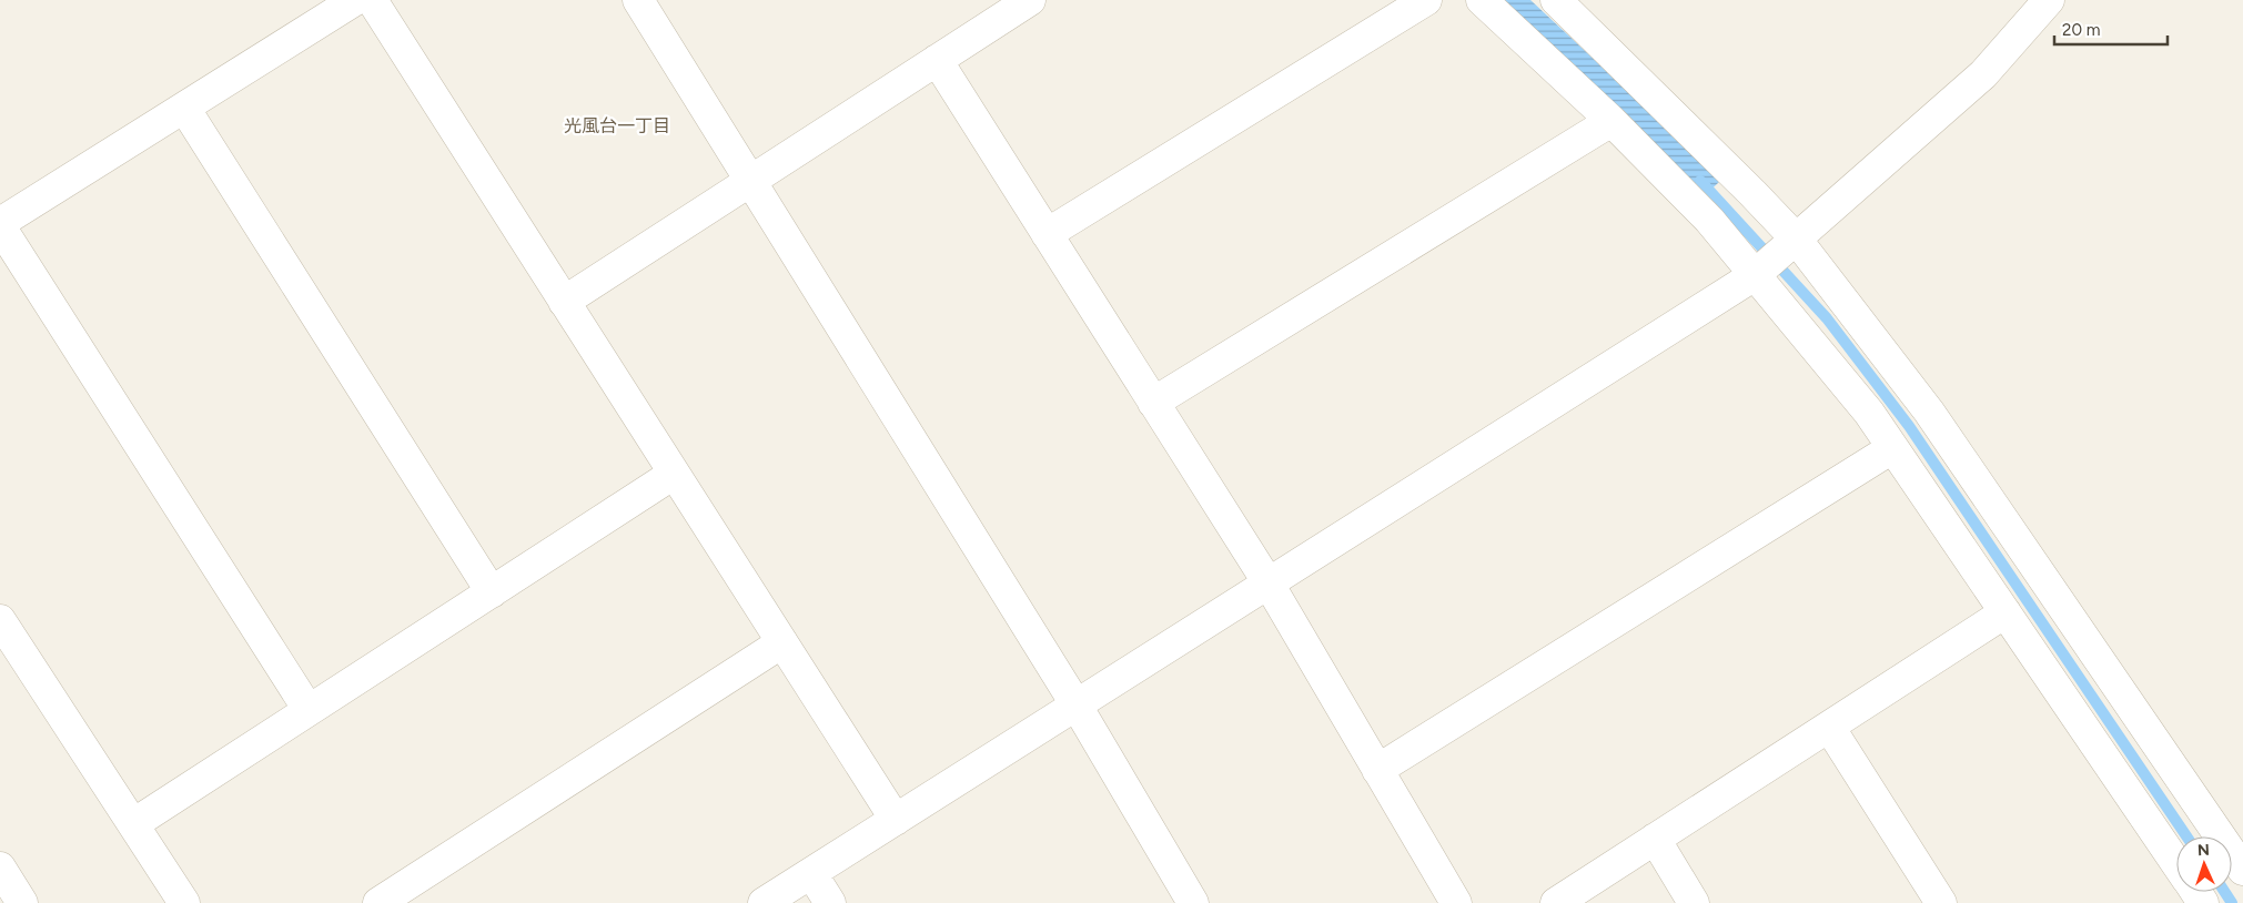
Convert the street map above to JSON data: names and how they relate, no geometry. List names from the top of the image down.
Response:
{
  "districts": ["光風台一丁目"],
  "scale_bar": "20 m",
  "north": "top"
}
